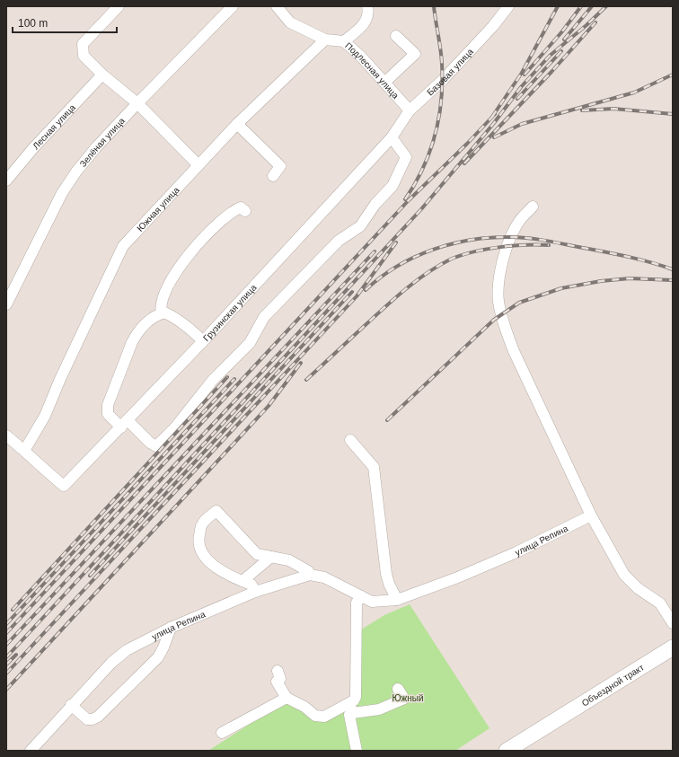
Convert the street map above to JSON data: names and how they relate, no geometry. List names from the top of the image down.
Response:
{
  "streets": {
    "highway": ["Объездной тракт"],
    "street": [
      "Подлесная улица",
      "Базовая улица",
      "Лесная улица",
      "Зелёная улица",
      "Южная улица",
      "Грузинская улица",
      "улица Репина"
    ]
  },
  "crossings": [
    ["Подлесная улица", "Базовая улица"],
    ["Подлесная улица", "Южная улица"],
    ["Базовая улица", "Грузинская улица"],
    ["Южная улица", "Грузинская улица"]
  ],
  "parks": ["Южный"],
  "scale_bar": "100 m"
}
